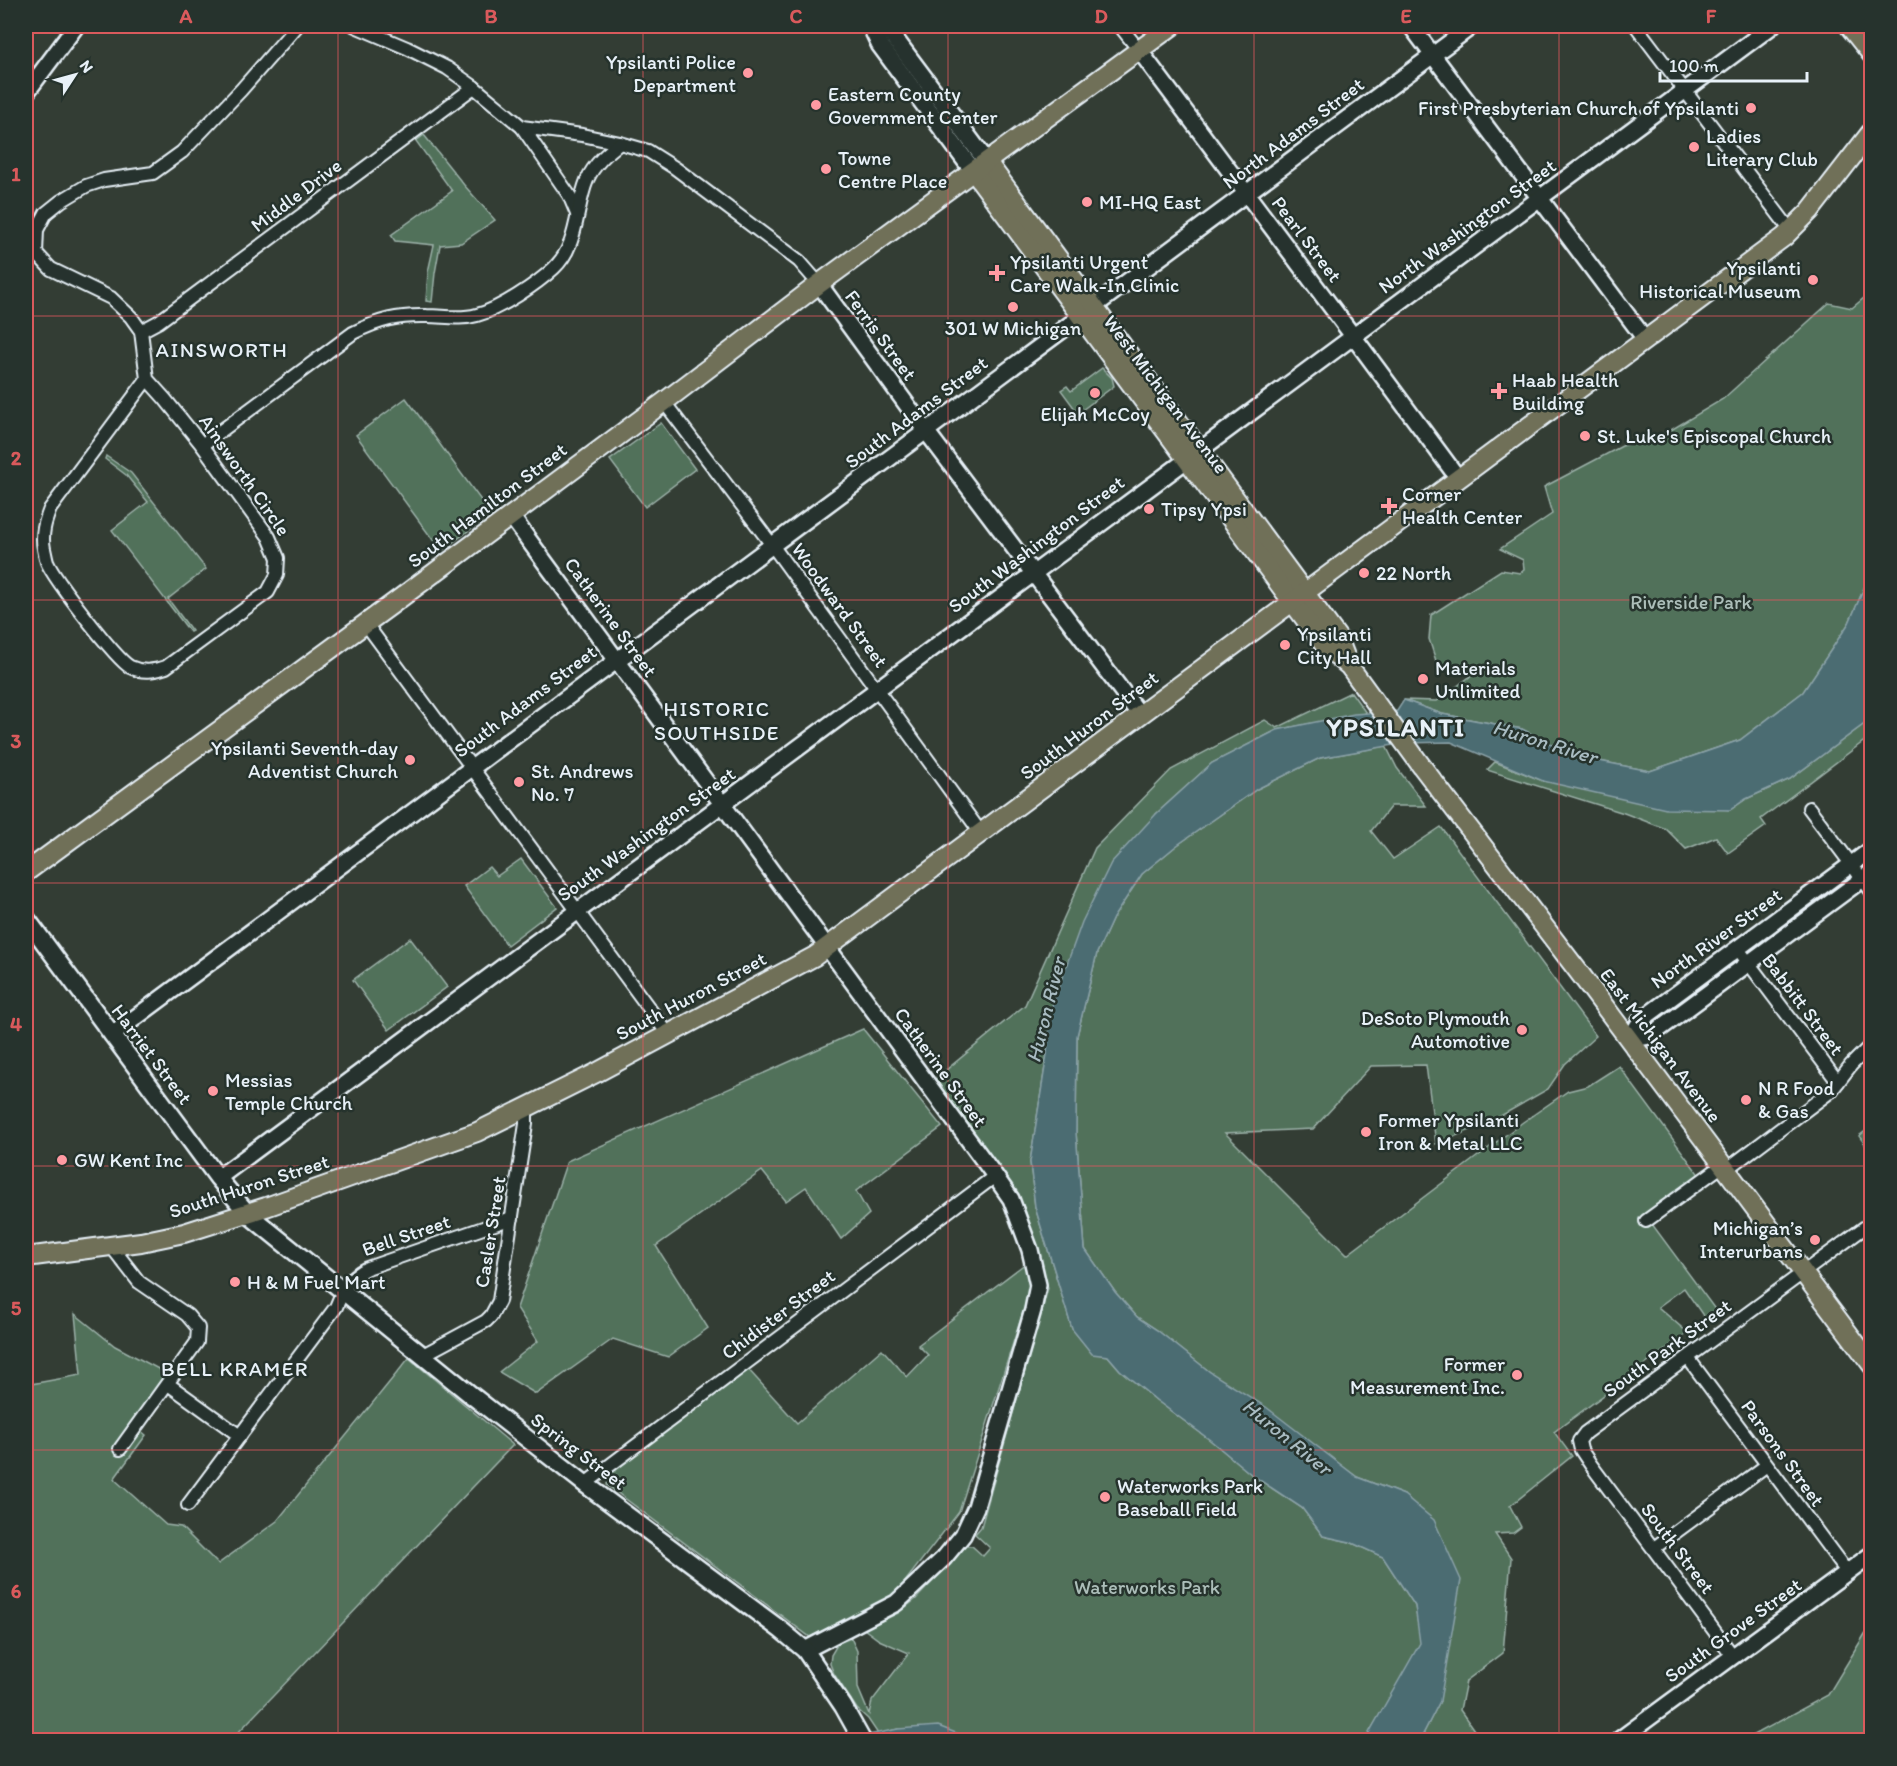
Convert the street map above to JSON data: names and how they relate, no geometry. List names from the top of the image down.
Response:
{
  "streets": {
    "main road": [
      "West Michigan Avenue",
      "South Hamilton Street",
      "South Huron Street",
      "East Michigan Avenue",
      "Harriet Street",
      "Spring Street"
    ],
    "street": [
      "North Adams Street",
      "Middle Drive",
      "North Washington Street",
      "Pearl Street",
      "Ferris Street",
      "South Adams Street",
      "Ainsworth Circle",
      "South Washington Street",
      "Woodward Street",
      "Catherine Street",
      "North River Street",
      "Babbitt Street",
      "Casler Street",
      "Bell Street",
      "Chidister Street",
      "South Park Street",
      "Parsons Street",
      "South Street",
      "South Grove Street"
    ]
  },
  "crossings": [
    ["North Adams Street", "Pearl Street"],
    ["North Adams Street", "West Michigan Avenue"],
    ["North Adams Street", "South Adams Street"],
    ["North Washington Street", "Pearl Street"],
    ["North Washington Street", "West Michigan Avenue"],
    ["North Washington Street", "South Washington Street"],
    ["Pearl Street", "South Hamilton Street"],
    ["Pearl Street", "South Huron Street"],
    ["Ferris Street", "South Adams Street"],
    ["Ferris Street", "South Hamilton Street"],
    ["Ferris Street", "South Washington Street"],
    ["Ferris Street", "South Huron Street"],
    ["West Michigan Avenue", "South Adams Street"],
    ["West Michigan Avenue", "South Hamilton Street"],
    ["West Michigan Avenue", "South Washington Street"],
    ["West Michigan Avenue", "South Huron Street"],
    ["West Michigan Avenue", "East Michigan Avenue"],
    ["South Adams Street", "Woodward Street"],
    ["South Adams Street", "Catherine Street"],
    ["South Adams Street", "Harriet Street"],
    ["South Hamilton Street", "Woodward Street"],
    ["South Hamilton Street", "Catherine Street"],
    ["South Washington Street", "Woodward Street"],
    ["South Washington Street", "Catherine Street"],
    ["South Washington Street", "Harriet Street"],
    ["Woodward Street", "South Huron Street"],
    ["Catherine Street", "South Huron Street"],
    ["Catherine Street", "Chidister Street"],
    ["Catherine Street", "Spring Street"],
    ["South Huron Street", "Harriet Street"],
    ["South Huron Street", "Casler Street"],
    ["South Huron Street", "Spring Street"],
    ["North River Street", "Babbitt Street"],
    ["North River Street", "East Michigan Avenue"],
    ["East Michigan Avenue", "South Park Street"],
    ["Harriet Street", "Spring Street"],
    ["Casler Street", "Bell Street"],
    ["Casler Street", "Spring Street"],
    ["Bell Street", "Spring Street"],
    ["Chidister Street", "Spring Street"],
    ["South Park Street", "Parsons Street"],
    ["South Park Street", "South Street"],
    ["Parsons Street", "South Grove Street"],
    ["South Street", "South Grove Street"]
  ],
  "districts": [
    "AINSWORTH",
    "HISTORIC SOUTHSIDE",
    "YPSILANTI",
    "BELL KRAMER"
  ],
  "water": ["Huron River"],
  "parks": ["Riverside Park", "Waterworks Park"],
  "places": {
    "other": [
      "Ypsilanti Police Department",
      "Eastern County Government Center",
      "First Presbyterian Church of Ypsilanti",
      "Ladies Literary Club",
      "Towne Centre Place",
      "MI-HQ East",
      "Ypsilanti Historical Museum",
      "301 W Michigan",
      "Elijah McCoy",
      "St. Luke's Episcopal Church",
      "Tipsy Ypsi",
      "22 North",
      "Ypsilanti City Hall",
      "Materials Unlimited",
      "Ypsilanti Seventh-day Adventist Church",
      "St. Andrews No. 7",
      "DeSoto Plymouth Automotive",
      "Messias Temple Church",
      "N R Food & Gas",
      "Former Ypsilanti Iron & Metal LLC",
      "GW Kent Inc",
      "Michigan’s Interurbans",
      "H & M Fuel Mart",
      "Former Measurement Inc.",
      "Waterworks Park Baseball Field"
    ],
    "health": ["Ypsilanti Urgent Care Walk-In Clinic", "Haab Health Building", "Corner Health Center"]
  },
  "scale_bar": "100 m",
  "north": "top right",
  "grid": {
    "columns": [
      "A",
      "B",
      "C",
      "D",
      "E",
      "F"
    ],
    "rows": [
      "1",
      "2",
      "3",
      "4",
      "5",
      "6"
    ]
  }
}
